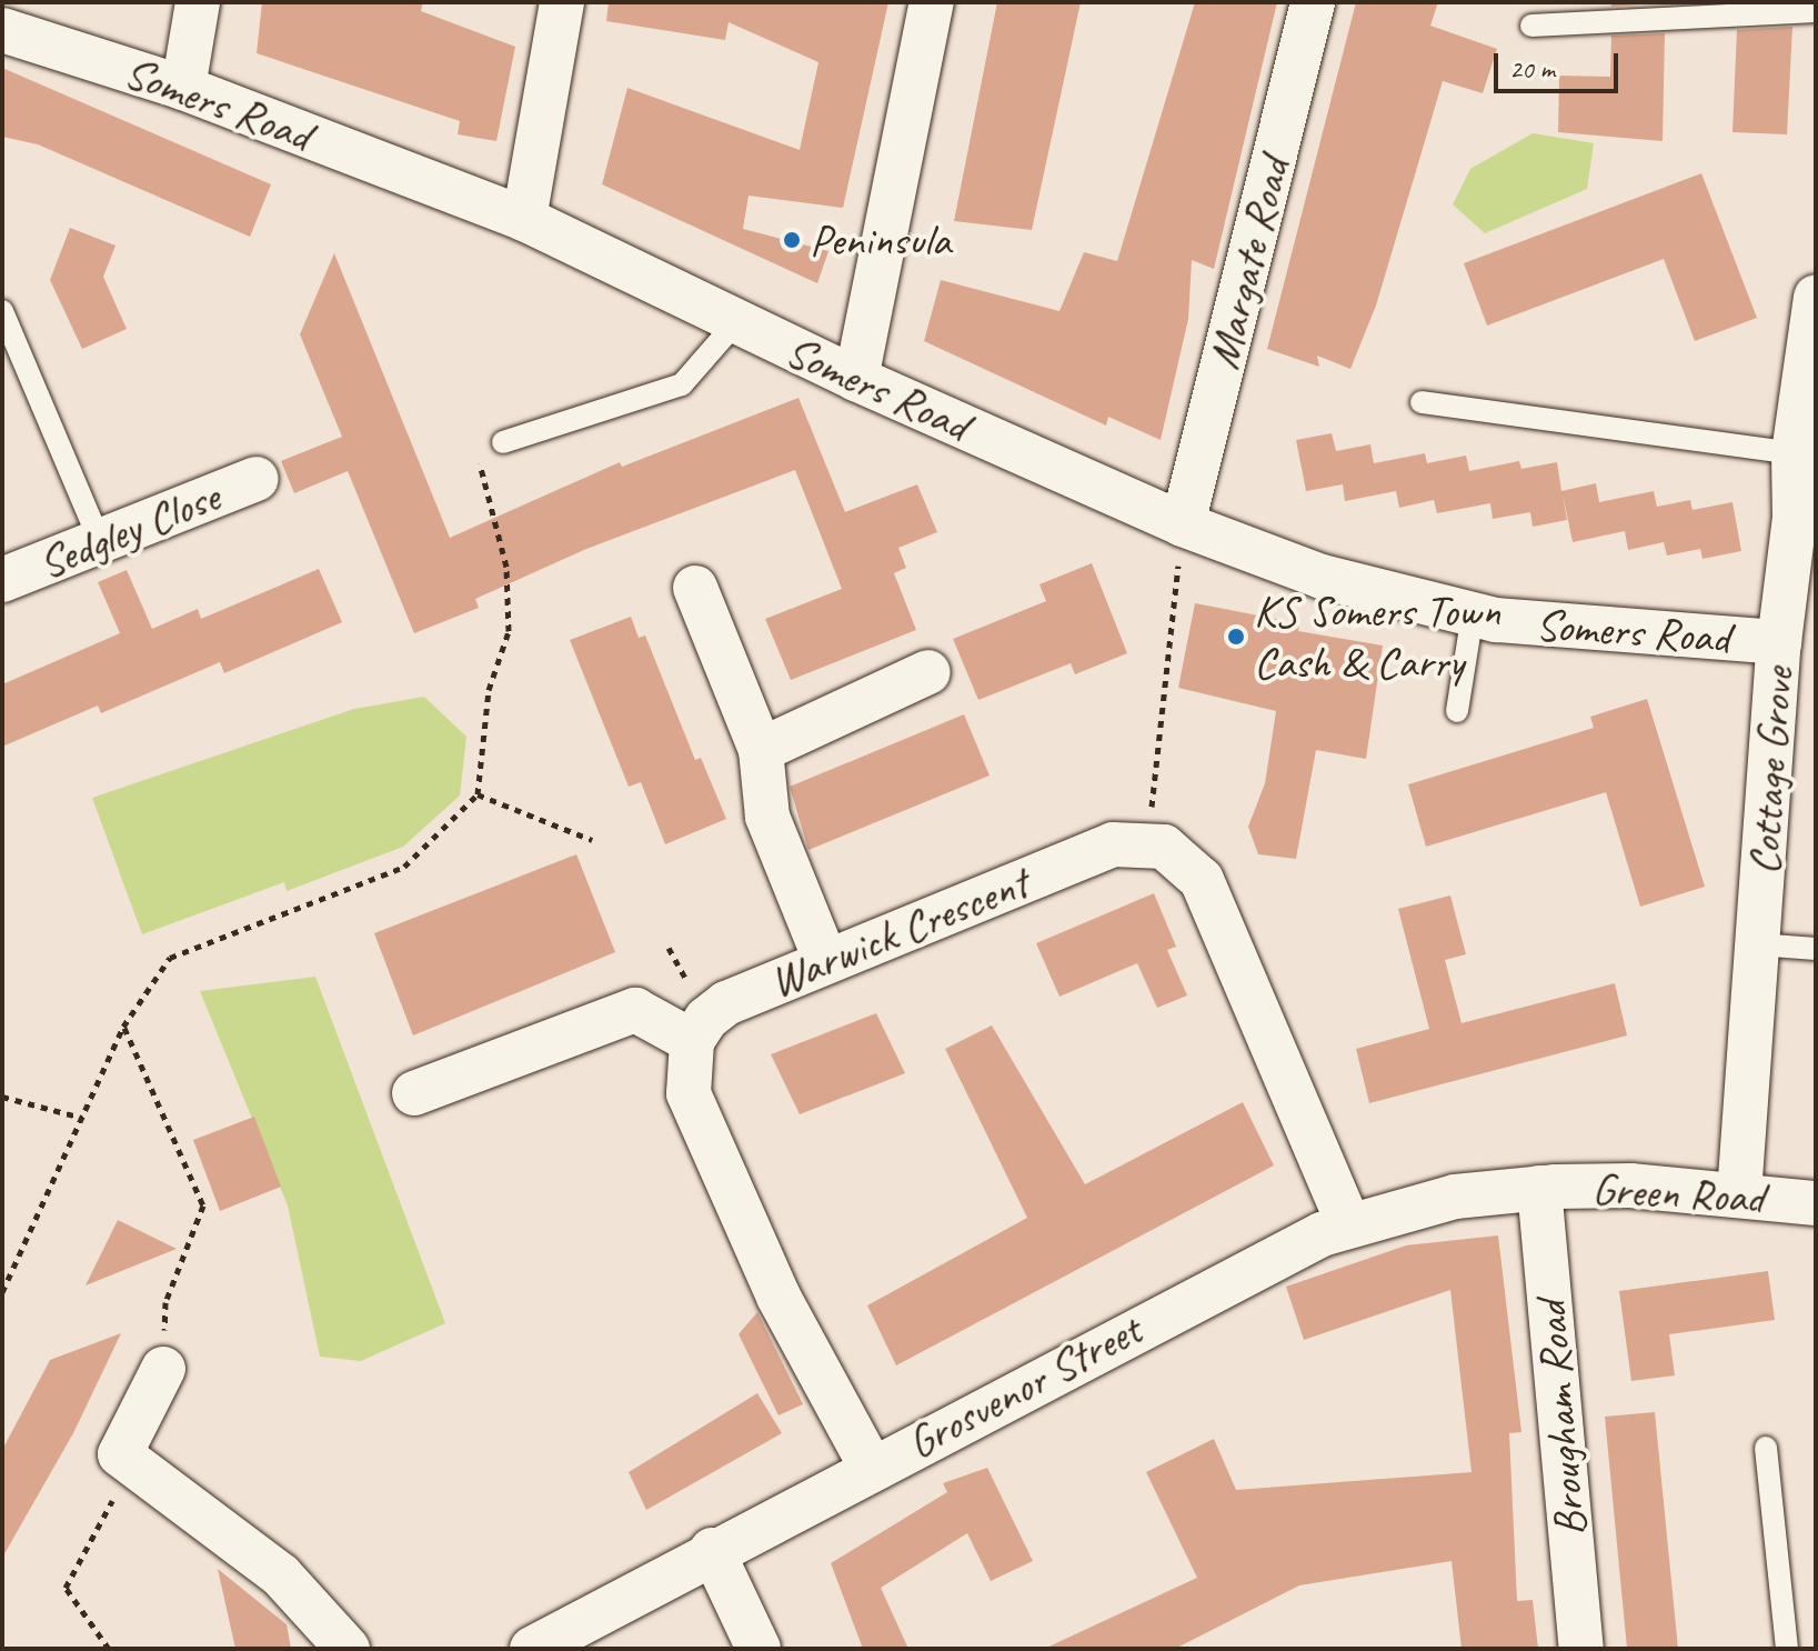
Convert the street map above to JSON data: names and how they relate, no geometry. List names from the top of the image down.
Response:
{
  "streets": {
    "street": [
      "Somers Road",
      "Margate Road",
      "Sedgley Close",
      "Cottage Grove",
      "Warwick Crescent",
      "Green Road",
      "Grosvenor Street",
      "Brougham Road"
    ]
  },
  "crossings": [
    ["Somers Road", "Margate Road"],
    ["Somers Road", "Cottage Grove"],
    ["Cottage Grove", "Green Road"],
    ["Green Road", "Grosvenor Street"],
    ["Green Road", "Brougham Road"],
    ["Grosvenor Street", "Brougham Road"]
  ],
  "places": ["Peninsula", "KS Somers Town Cash & Carry"],
  "scale_bar": "20 m"
}
